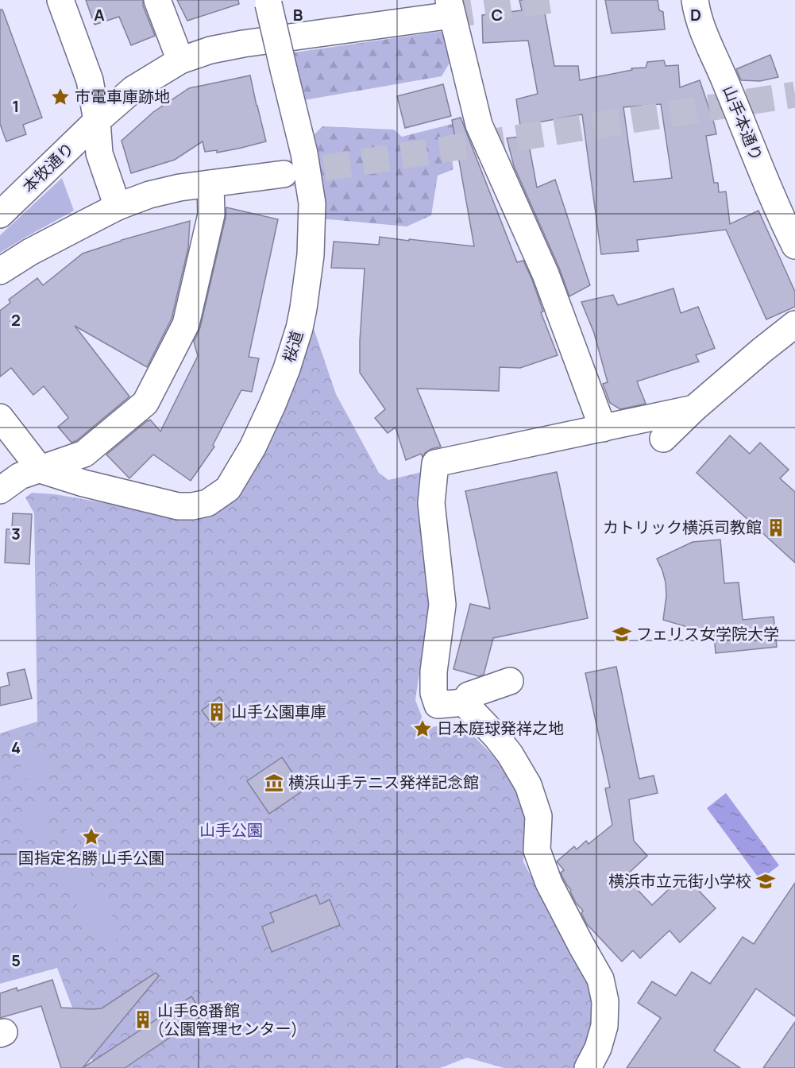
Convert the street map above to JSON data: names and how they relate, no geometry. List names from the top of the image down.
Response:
{
  "streets": {
    "street": ["山手本通り", "本牧通り", "桜道"]
  },
  "parks": ["山手公園"],
  "places": {
    "place": ["市電車庫跡地", "日本庭球発祥之地", "国指定名勝 山手公園"],
    "building": ["カトリック横浜司教館", "山手公園車庫", "山手68番館 (公園管理センター)"],
    "school or university": ["フェリス女学院大学", "横浜市立元街小学校"],
    "museum": ["横浜山手テニス発祥記念館"]
  },
  "grid": {
    "columns": [
      "A",
      "B",
      "C",
      "D"
    ],
    "rows": [
      "1",
      "2",
      "3",
      "4",
      "5"
    ]
  }
}
